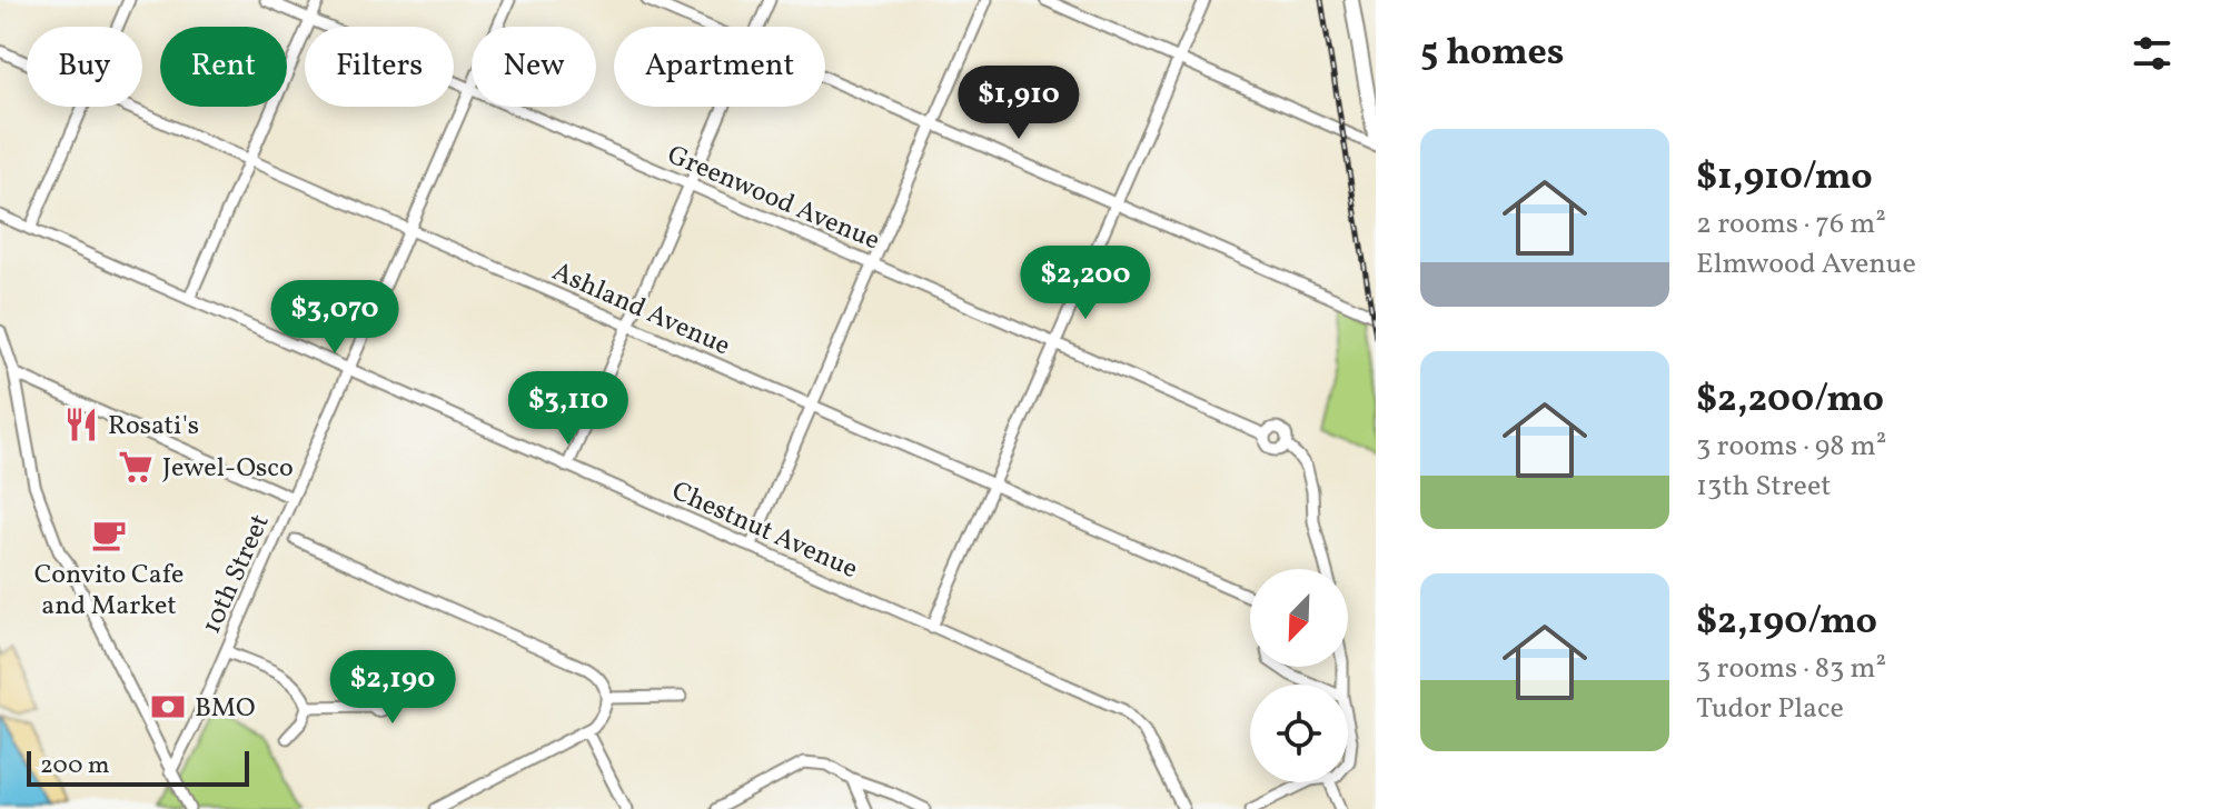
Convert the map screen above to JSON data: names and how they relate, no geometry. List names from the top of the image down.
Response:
{
  "streets": {
    "street": [
      "Greenwood Avenue",
      "Ashland Avenue",
      "Chestnut Avenue",
      "10th Street"
    ]
  },
  "crossings": [
    ["Greenwood Avenue", "10th Street"],
    ["Ashland Avenue", "10th Street"],
    ["Chestnut Avenue", "10th Street"]
  ],
  "places": {
    "restaurant": ["Rosati's"],
    "supermarket": ["Jewel-Osco"],
    "cafe": ["Convito Cafe and Market"],
    "bank": ["BMO"]
  },
  "scale_bar": "200 m",
  "north": "bottom left",
  "page": {
    "heading": "5 homes",
    "chip": [
      "Buy",
      "Rent",
      "Filters",
      "New",
      "Apartment"
    ],
    "price": [
      "$1,910",
      "$2,200",
      "$3,070",
      "$3,110",
      "$2,190"
    ],
    "list": [
      {
        "name": "$1,910/mo",
        "note": "2 rooms · 76 m² · Elmwood Avenue"
      },
      {
        "name": "$2,200/mo",
        "note": "3 rooms · 98 m² · 13th Street"
      },
      {
        "name": "$2,190/mo",
        "note": "3 rooms · 83 m² · Tudor Place"
      }
    ],
    "scale": "200 m"
  }
}
